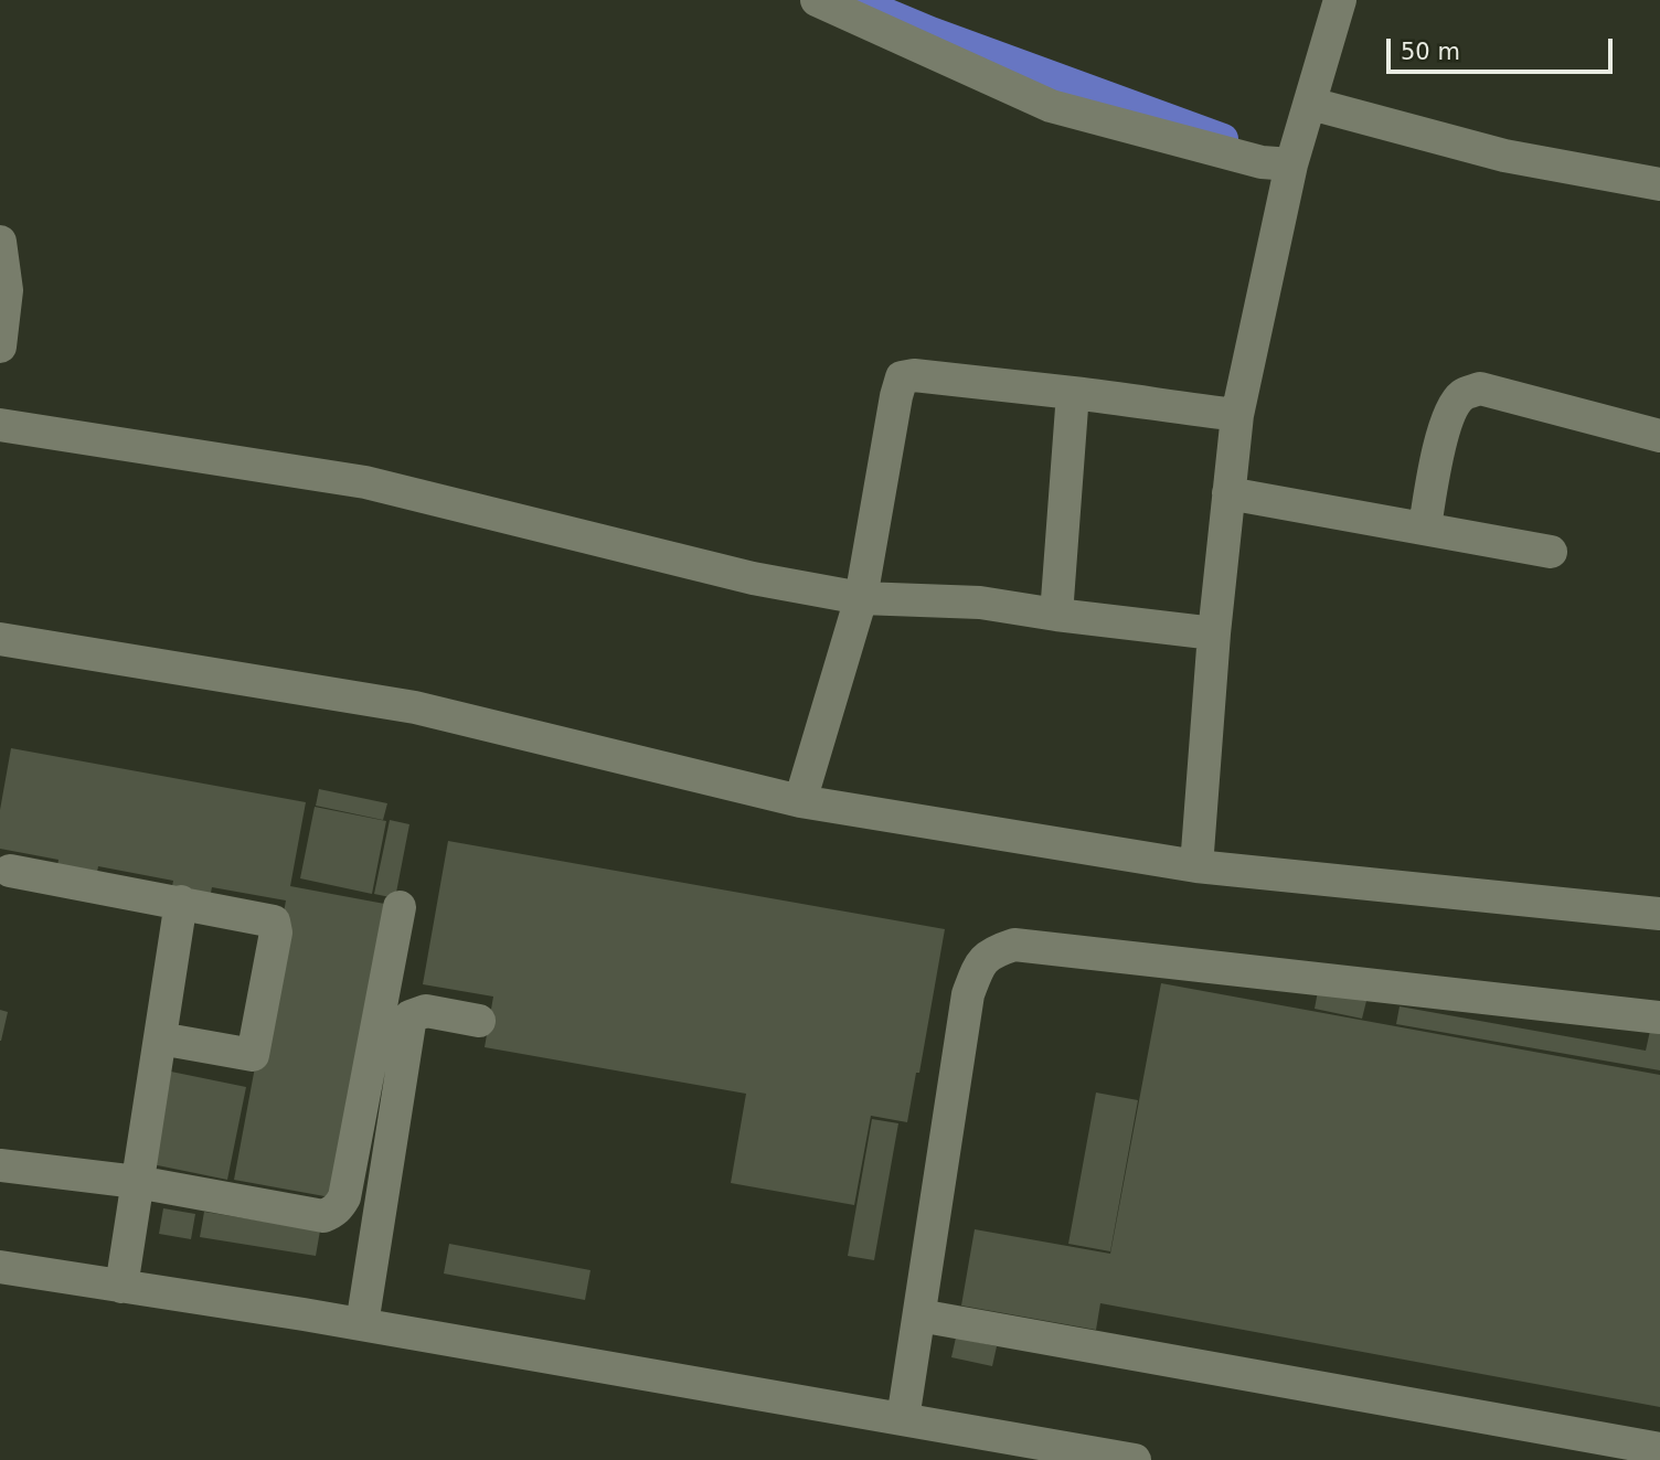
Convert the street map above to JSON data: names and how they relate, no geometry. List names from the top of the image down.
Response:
{
  "scale_bar": "50 m"
}
